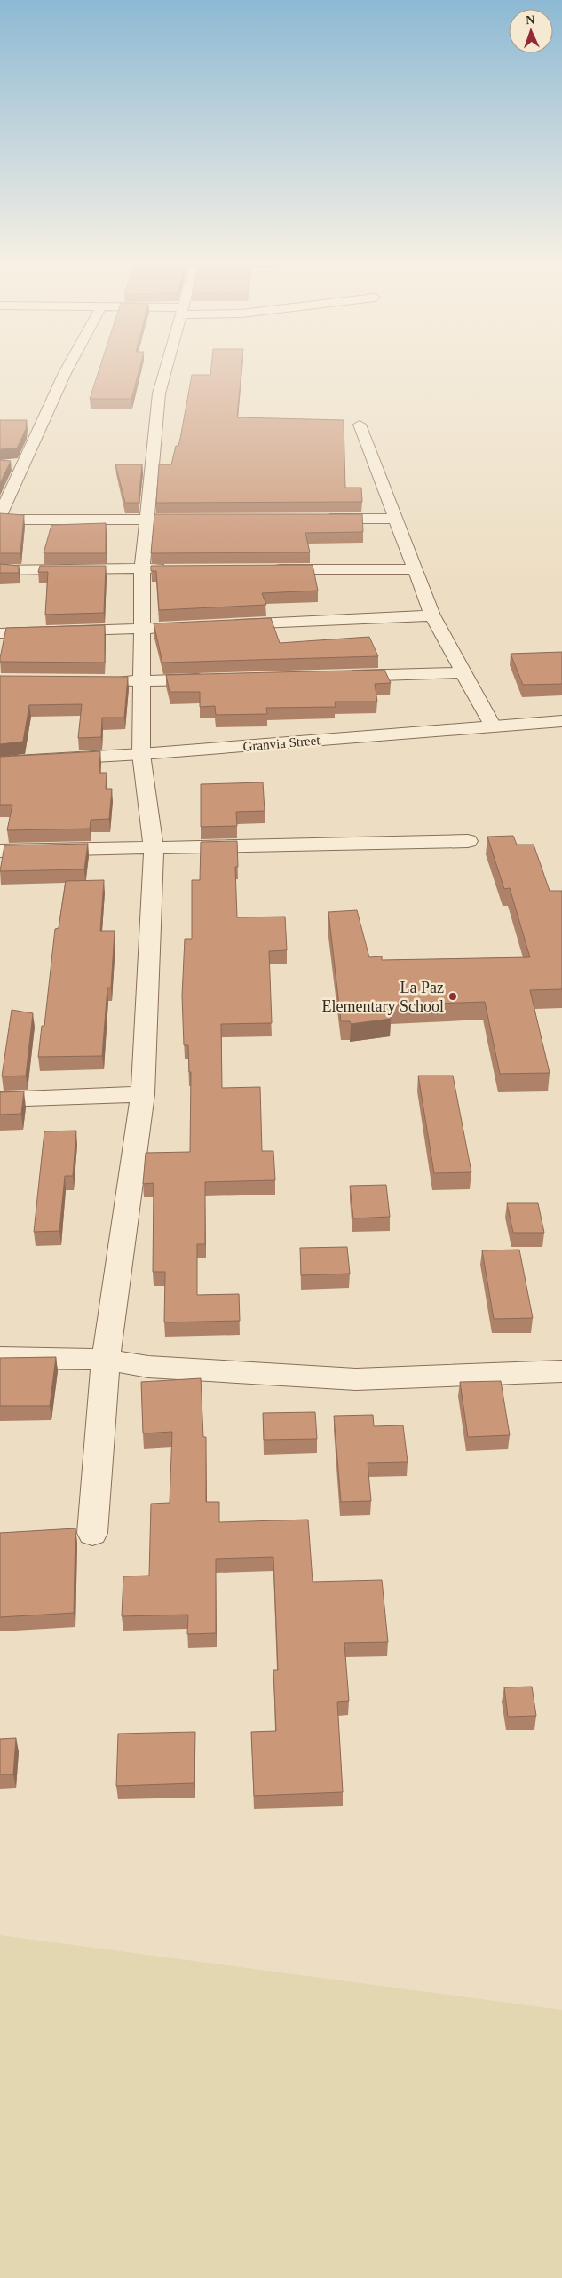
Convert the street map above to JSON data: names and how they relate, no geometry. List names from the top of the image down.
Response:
{
  "streets": {
    "street": ["Granvia Street"]
  },
  "places": ["La Paz Elementary School"],
  "north": "top"
}
